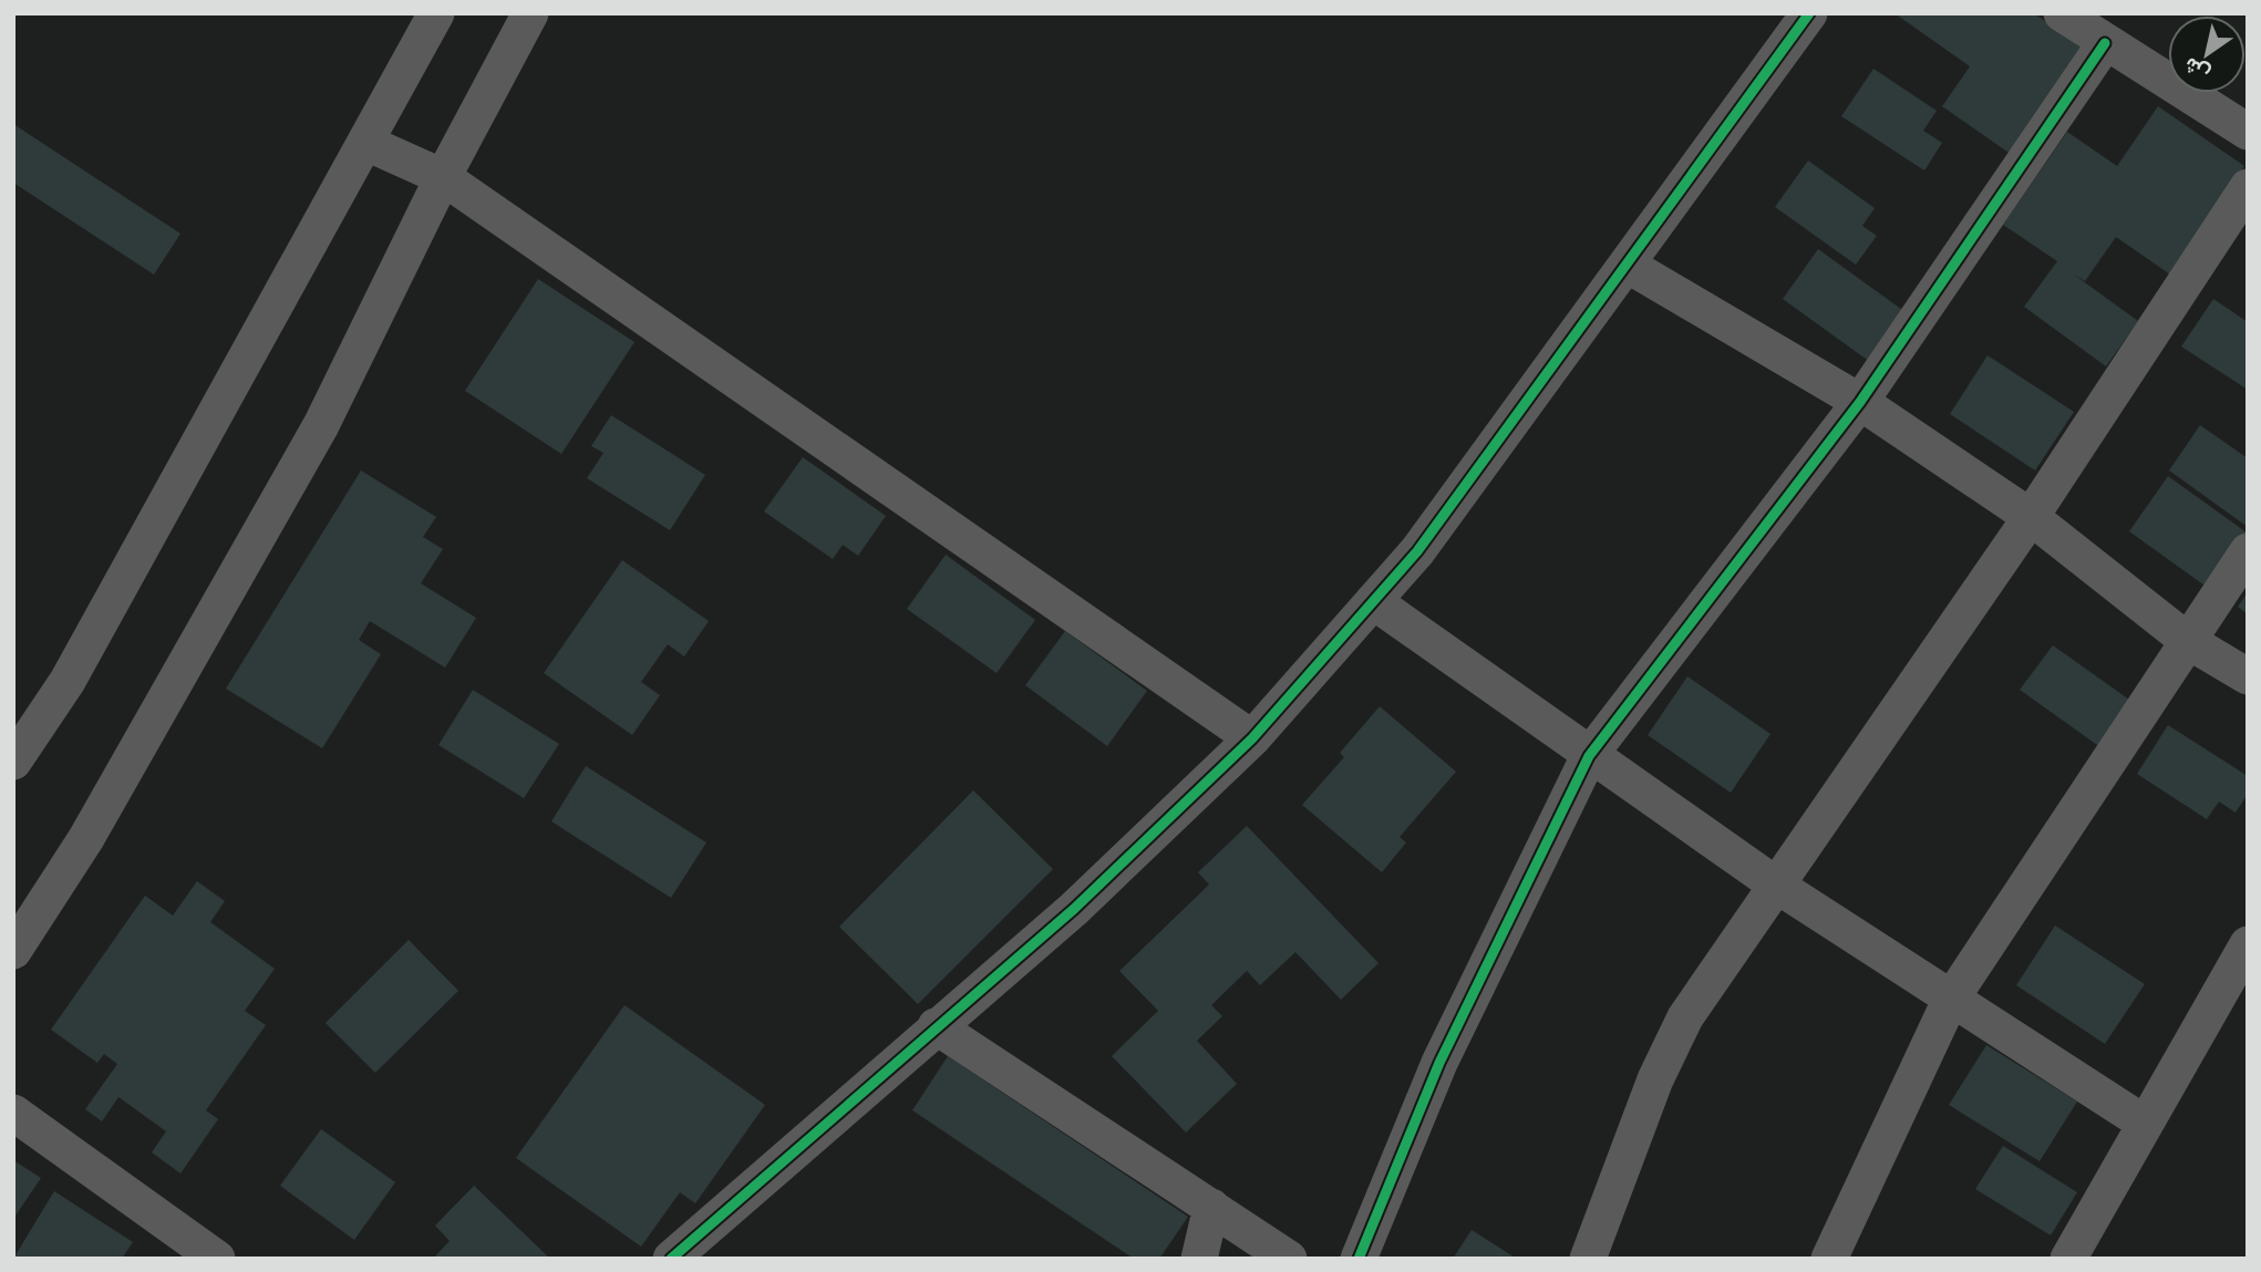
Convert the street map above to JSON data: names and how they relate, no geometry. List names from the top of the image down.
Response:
{
  "north": "bottom left"
}
